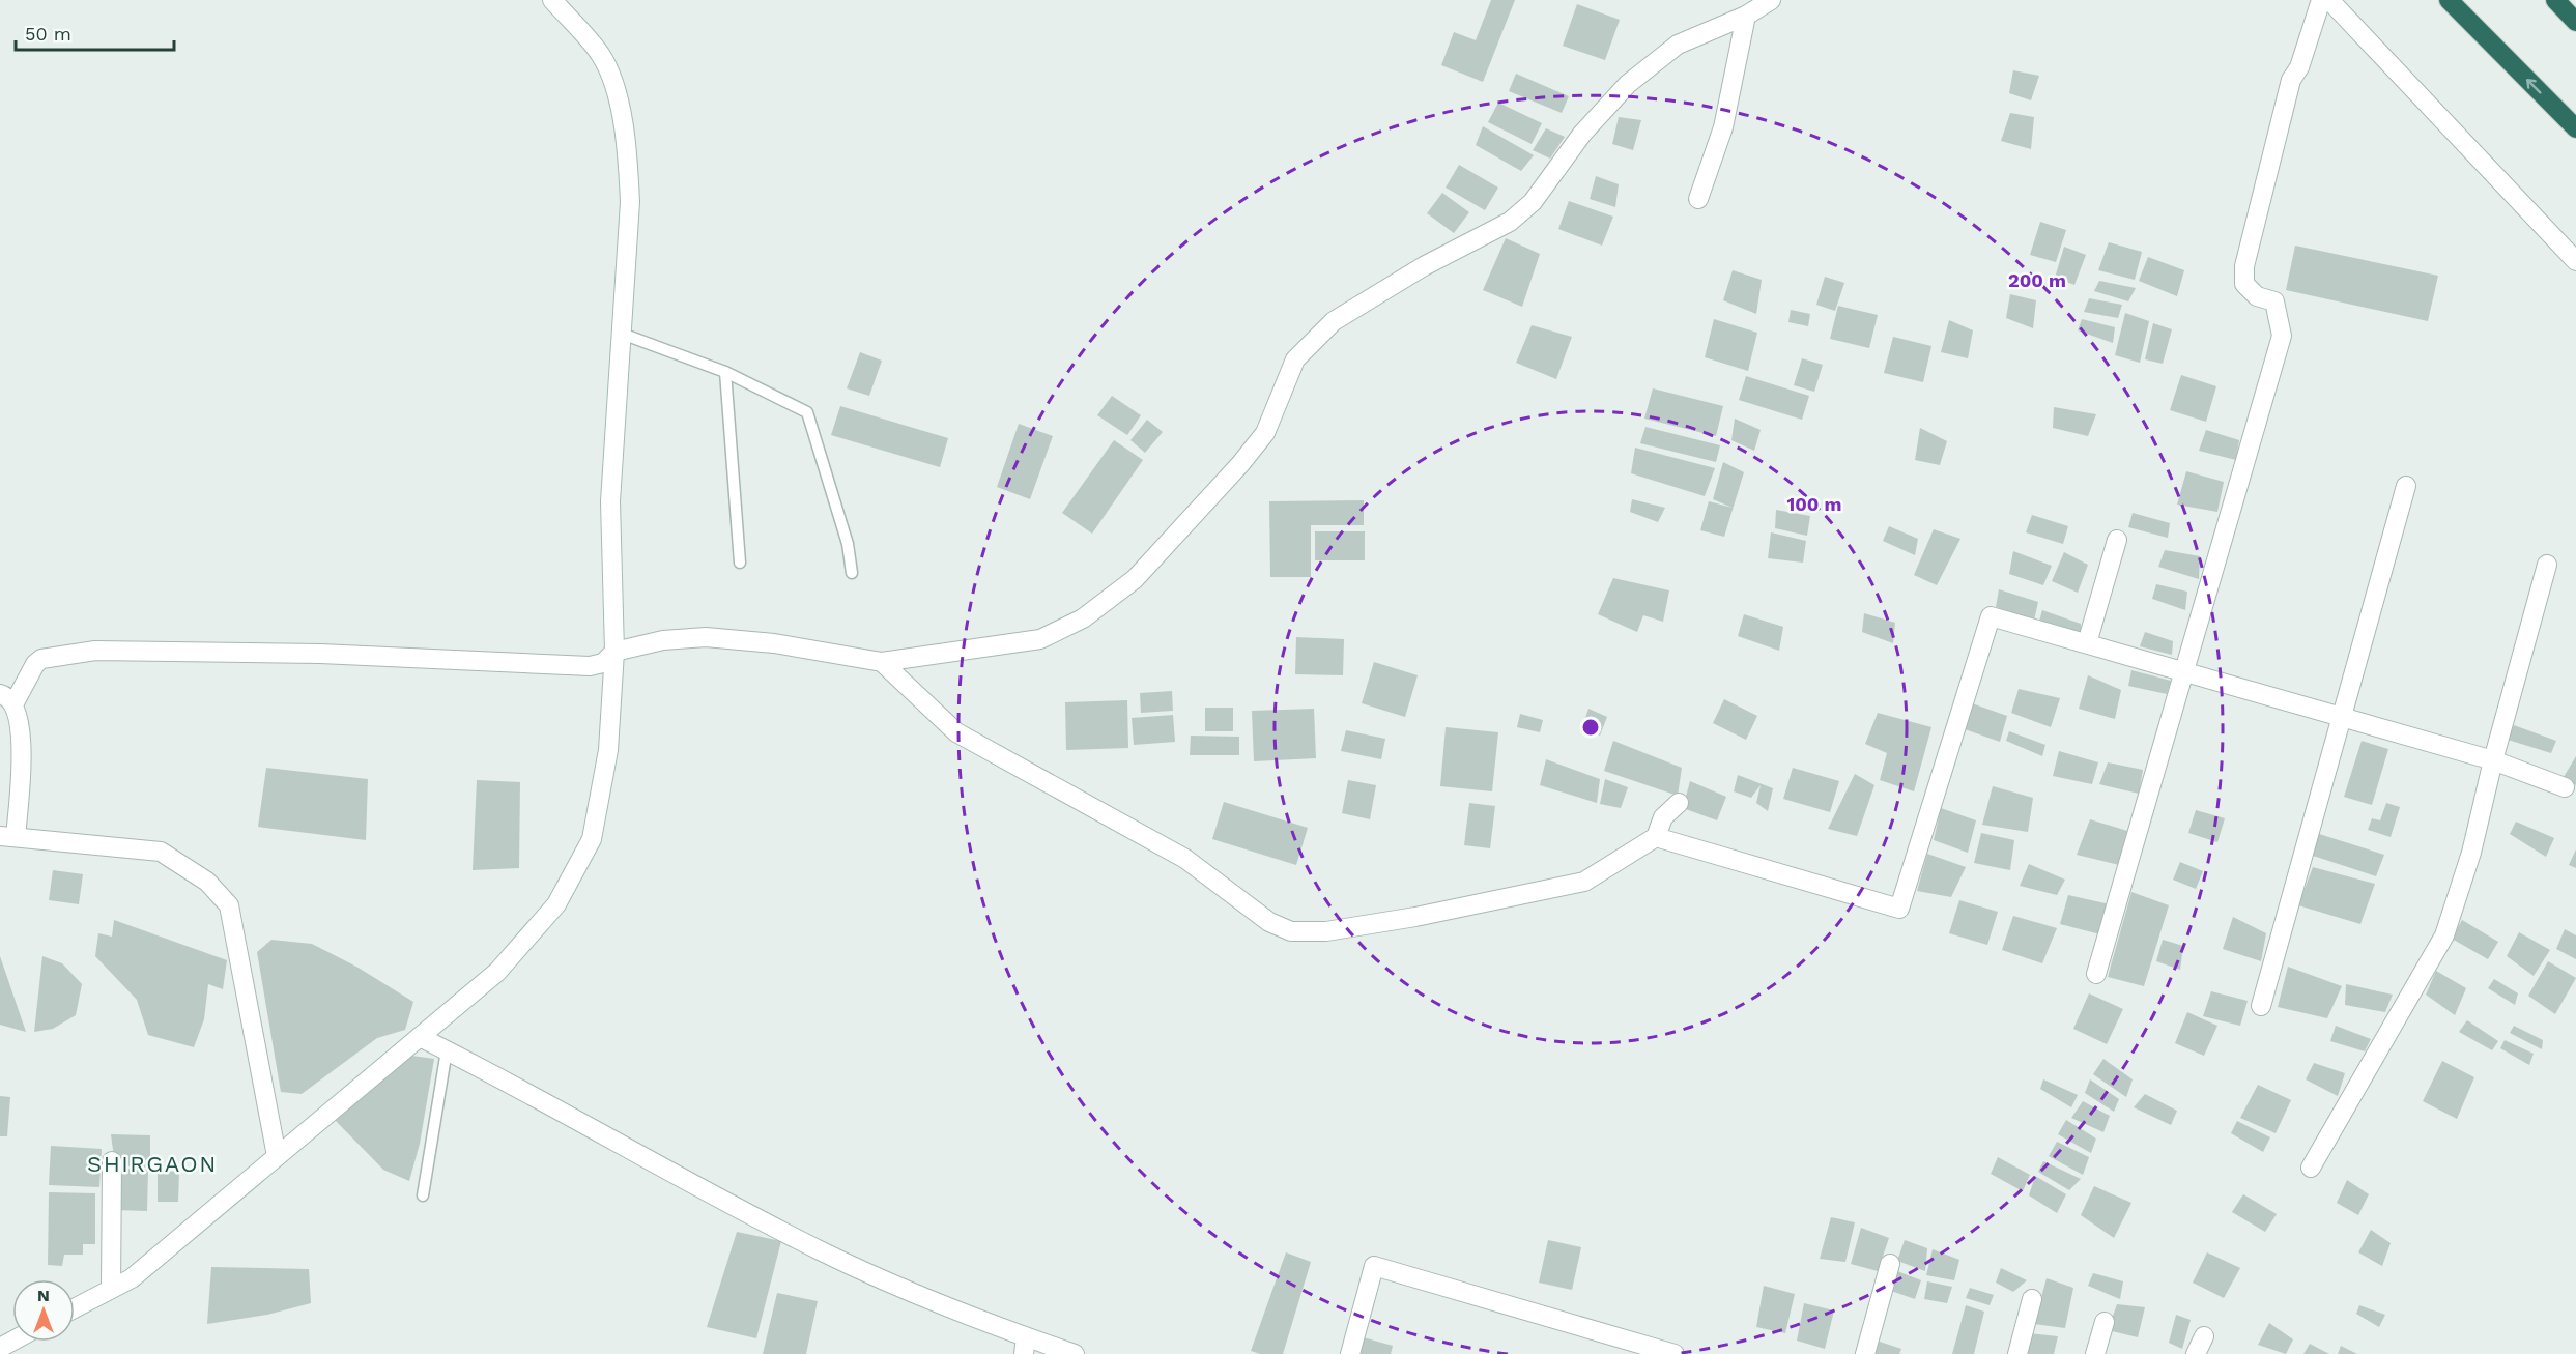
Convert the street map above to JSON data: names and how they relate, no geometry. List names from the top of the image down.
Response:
{
  "districts": ["SHIRGAON"],
  "scale_bar": "50 m",
  "north": "top",
  "rings": ["200 m", "100 m"]
}
